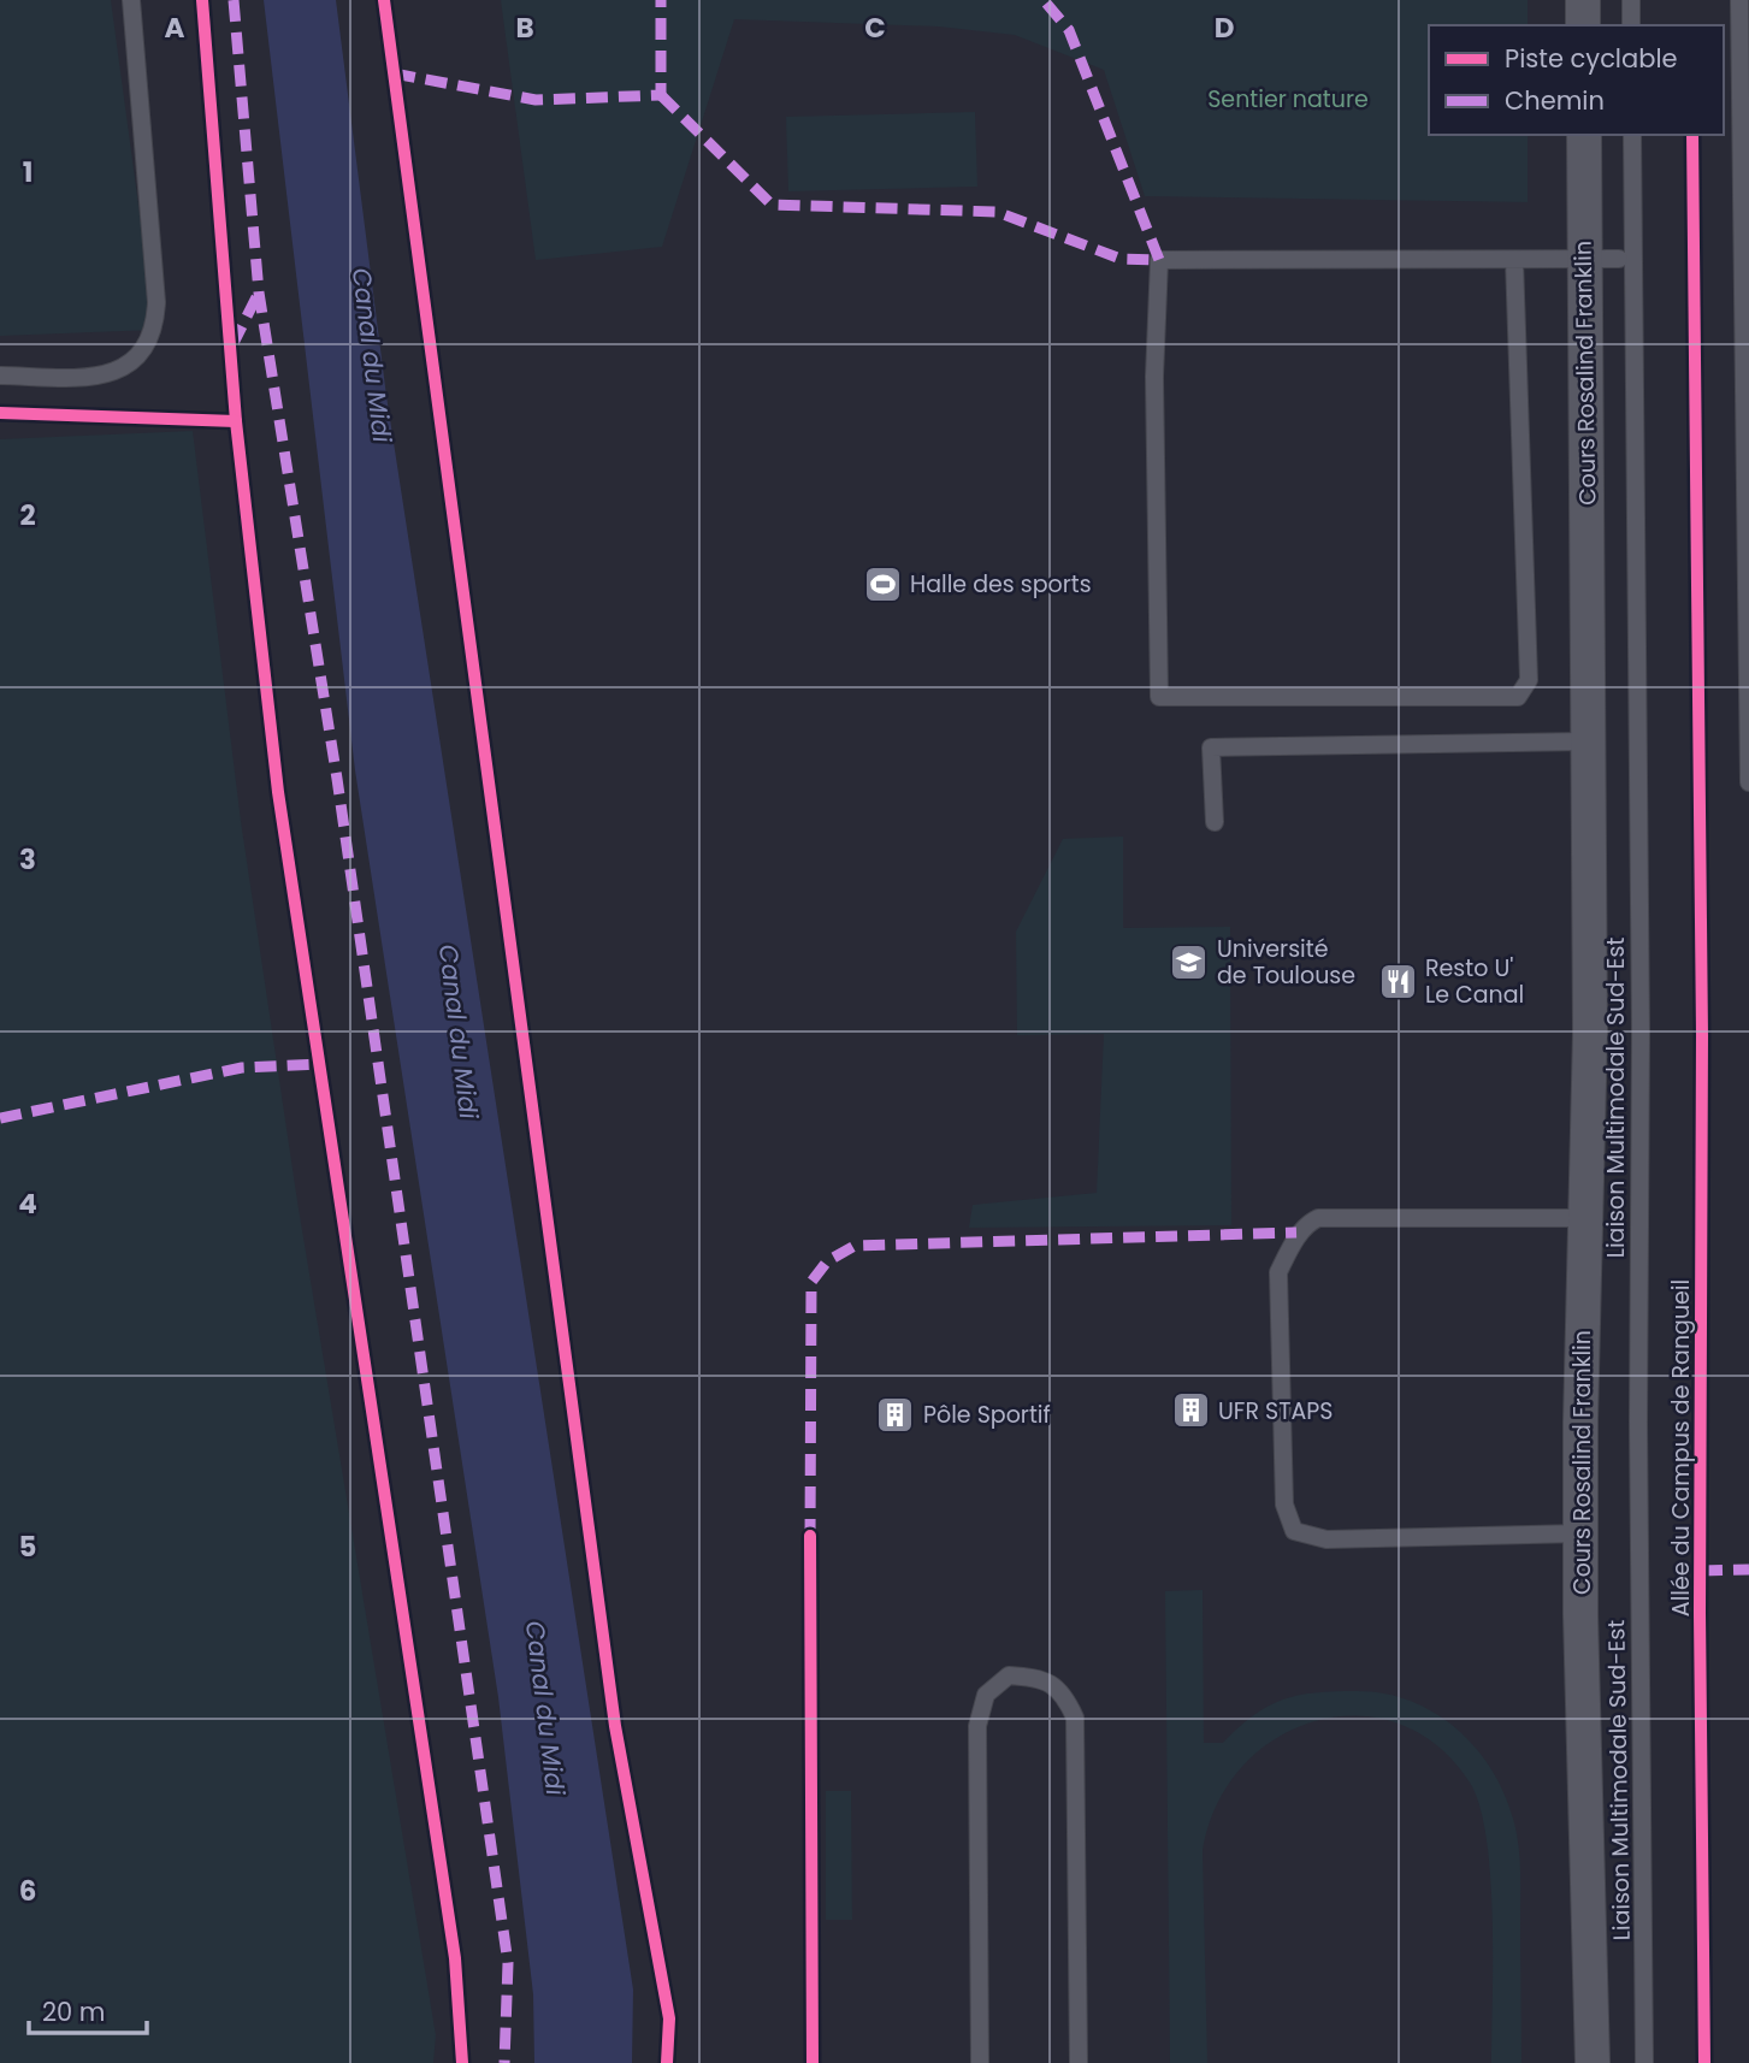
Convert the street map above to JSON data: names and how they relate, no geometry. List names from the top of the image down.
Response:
{
  "streets": {
    "street": ["Cours Rosalind Franklin"],
    "lane": ["Liaison Multimodale Sud-Est"],
    "cycle path": ["Allée du Campus de Rangueil"]
  },
  "water": ["Canal du Midi"],
  "parks": ["Sentier nature"],
  "places": {
    "sports": ["Halle des sports"],
    "school or university": ["Université de Toulouse"],
    "restaurant": ["Resto U' Le Canal"],
    "building": ["UFR STAPS", "Pôle Sportif"]
  },
  "legend": ["Piste cyclable", "Chemin"],
  "scale_bar": "20 m",
  "grid": {
    "columns": [
      "A",
      "B",
      "C",
      "D"
    ],
    "rows": [
      "1",
      "2",
      "3",
      "4",
      "5",
      "6"
    ]
  }
}
